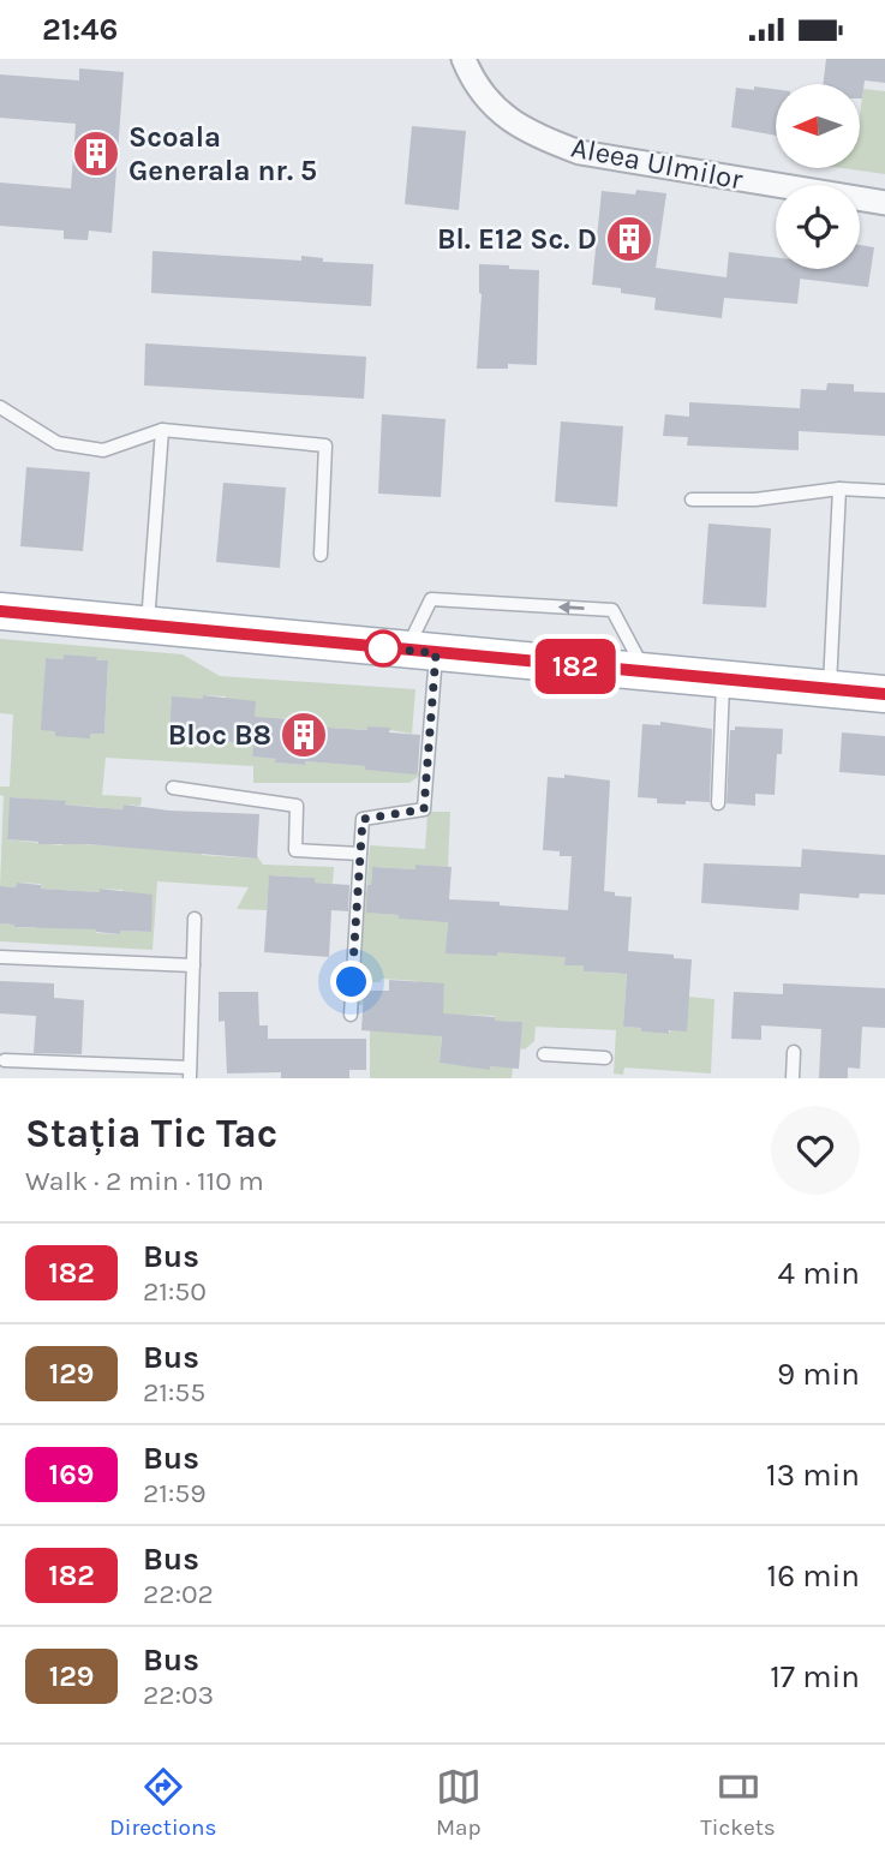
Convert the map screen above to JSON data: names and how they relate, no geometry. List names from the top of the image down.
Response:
{
  "streets": {
    "street": ["Aleea Ulmilor"]
  },
  "places": {
    "building": ["Scoala Generala nr. 5", "Bl. E12 Sc. D", "Bloc B8"]
  },
  "lines": ["bus line 182"],
  "north": "left",
  "page": {
    "status": "21:46",
    "on_map": "182",
    "heading": ["Stația Tic Tac", "Walk · 2 min · 110 m"],
    "list": [
      {
        "mark": "182",
        "name": "Bus",
        "note": "21:50",
        "value": "4 min"
      },
      {
        "mark": "129",
        "name": "Bus",
        "note": "21:55",
        "value": "9 min"
      },
      {
        "mark": "169",
        "name": "Bus",
        "note": "21:59",
        "value": "13 min"
      },
      {
        "mark": "182",
        "name": "Bus",
        "note": "22:02",
        "value": "16 min"
      },
      {
        "mark": "129",
        "name": "Bus",
        "note": "22:03",
        "value": "17 min"
      }
    ],
    "tabs": ["Directions", "Map", "Tickets"]
  }
}
